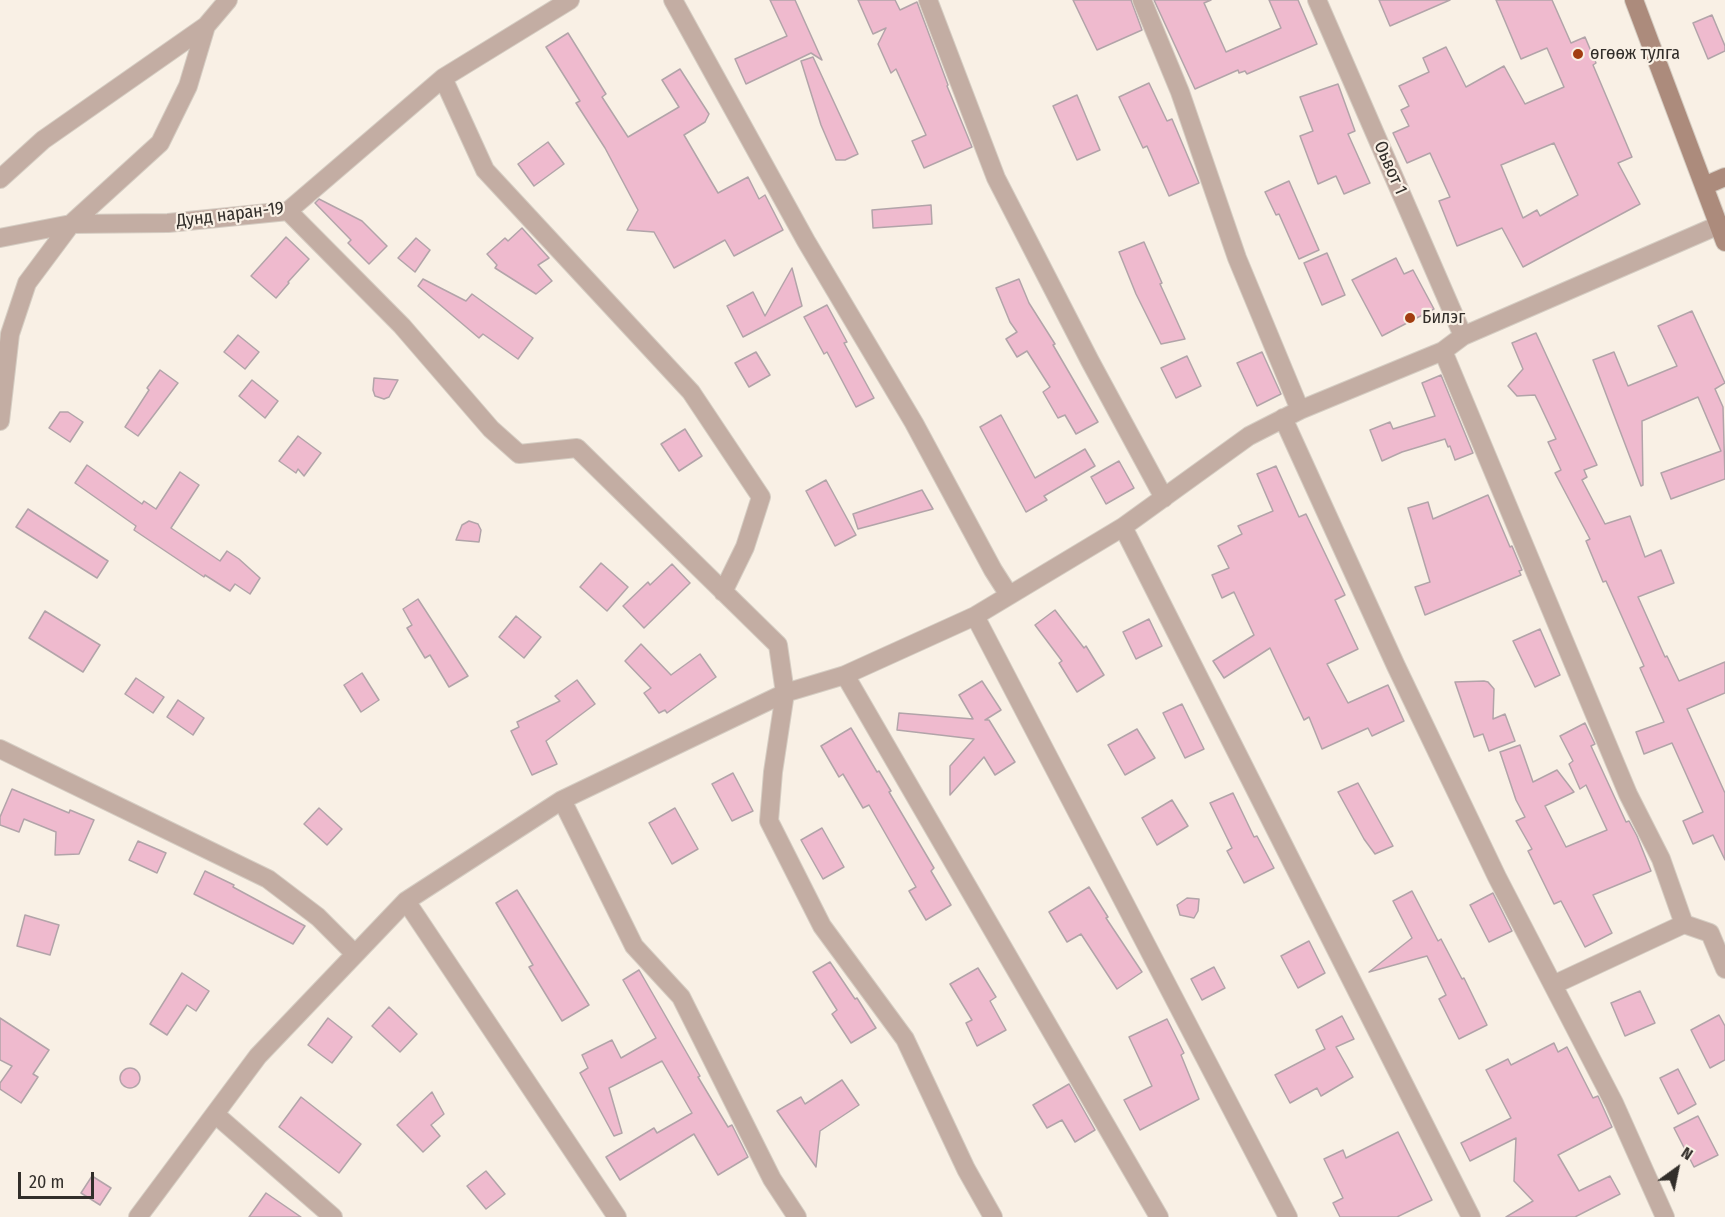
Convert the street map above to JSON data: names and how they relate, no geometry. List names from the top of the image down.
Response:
{
  "streets": {
    "street": ["Оьвот 1", "Дунд наран-19"]
  },
  "places": ["өгөөж тулга", "Билэг"],
  "scale_bar": "20 m",
  "north": "top right"
}
